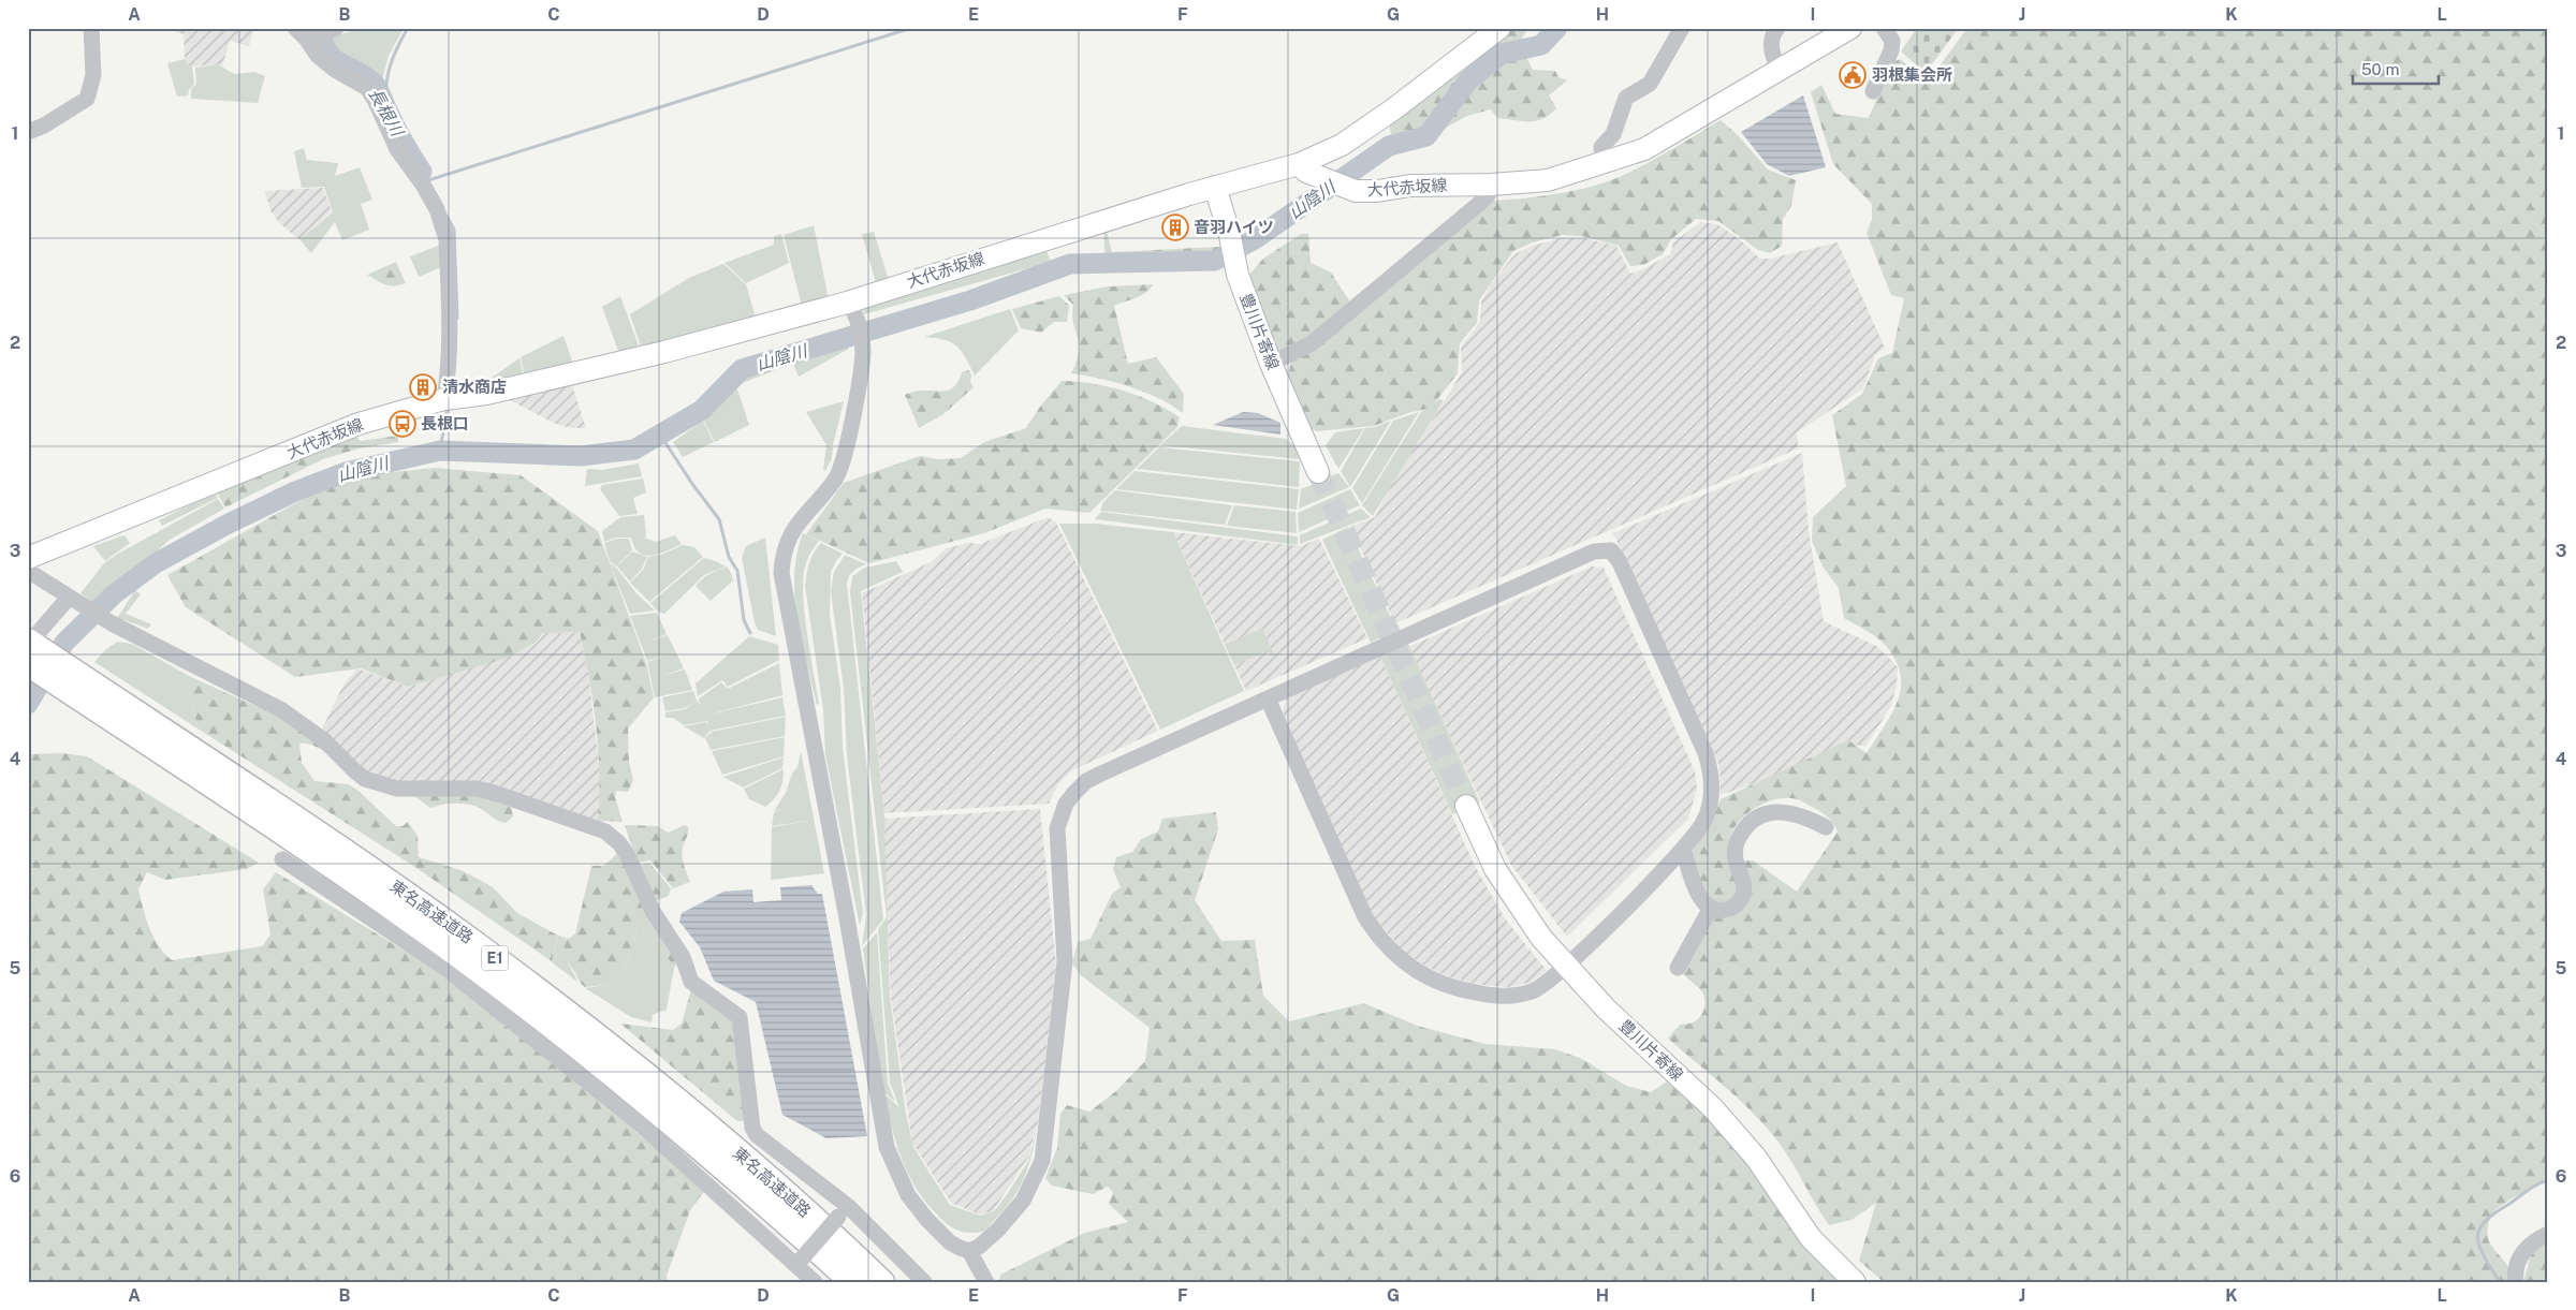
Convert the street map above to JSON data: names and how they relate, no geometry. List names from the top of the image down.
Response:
{
  "streets": {
    "highway": ["東名高速道路", "E1"],
    "main road": ["大代赤坂線", "豊川片寄線"]
  },
  "crossings": [
    ["大代赤坂線", "豊川片寄線"]
  ],
  "water": ["長根川", "山陰川"],
  "places": {
    "public building": ["羽根集会所"],
    "building": ["音羽ハイツ", "清水商店"],
    "bus stop": ["長根口"]
  },
  "scale_bar": "50 m",
  "grid": {
    "columns": [
      "A",
      "B",
      "C",
      "D",
      "E",
      "F",
      "G",
      "H",
      "I",
      "J",
      "K",
      "L"
    ],
    "rows": [
      "1",
      "2",
      "3",
      "4",
      "5",
      "6"
    ]
  }
}
